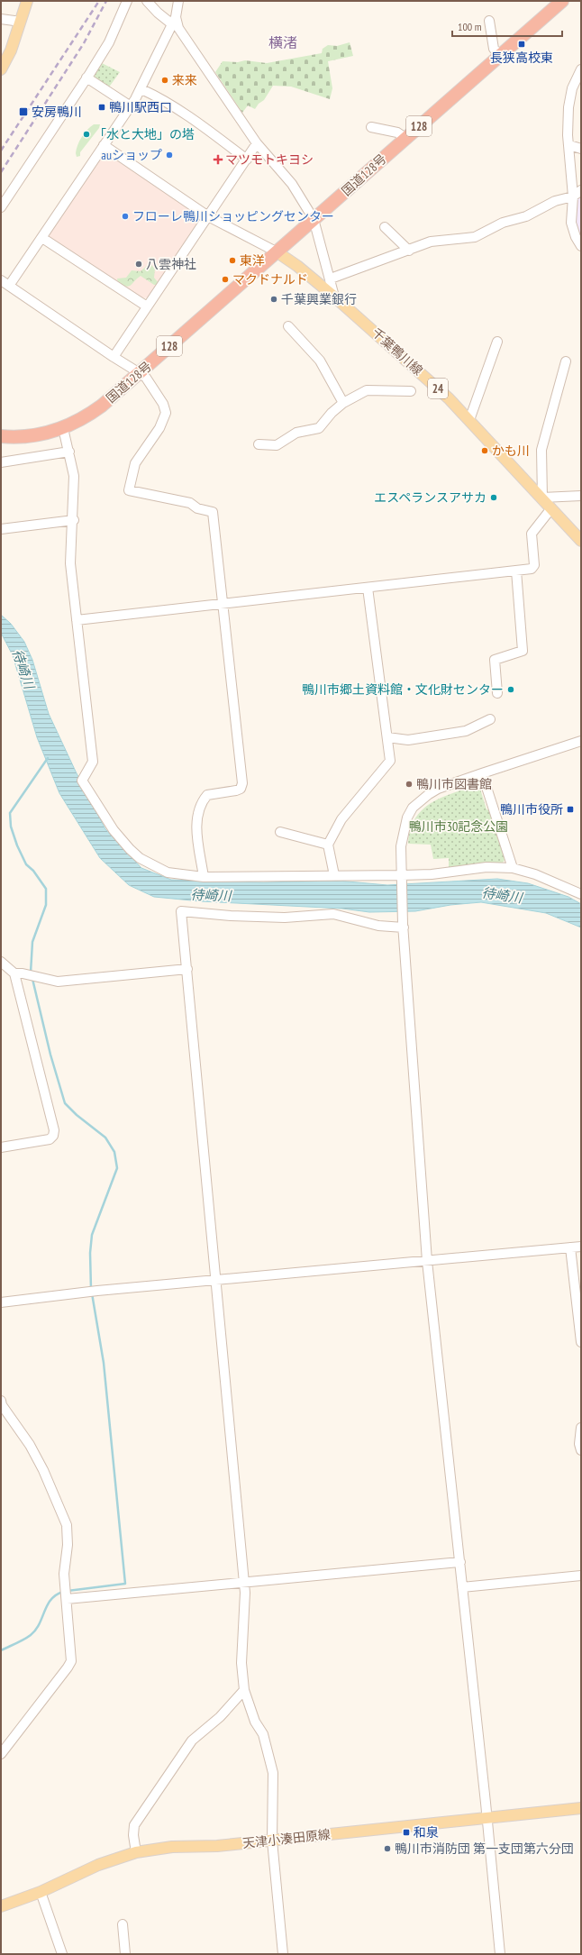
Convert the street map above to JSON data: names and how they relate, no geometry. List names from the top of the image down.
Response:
{
  "streets": {
    "highway": ["128", "国道128号"],
    "main road": ["千葉鴨川線", "24", "天津小湊田原線"]
  },
  "crossings": [
    ["国道128号", "千葉鴨川線"]
  ],
  "districts": ["横渚"],
  "water": ["待崎川"],
  "parks": ["鴨川市30記念公園"],
  "places": {
    "transit": [
      "長狭高校東",
      "鴨川駅西口",
      "安房鴨川",
      "鴨川市役所",
      "和泉"
    ],
    "other": [
      "来来",
      "「水と大地」の塔",
      "auショップ",
      "フローレ鴨川ショッピングセンター",
      "東洋",
      "八雲神社",
      "マクドナルド",
      "千葉興業銀行",
      "かも川",
      "エスペランスアサカ",
      "鴨川市郷土資料館・文化財センター",
      "鴨川市図書館",
      "鴨川市消防団 第一支団第六分団"
    ],
    "health": ["マツモトキヨシ"]
  },
  "scale_bar": "100 m"
}
